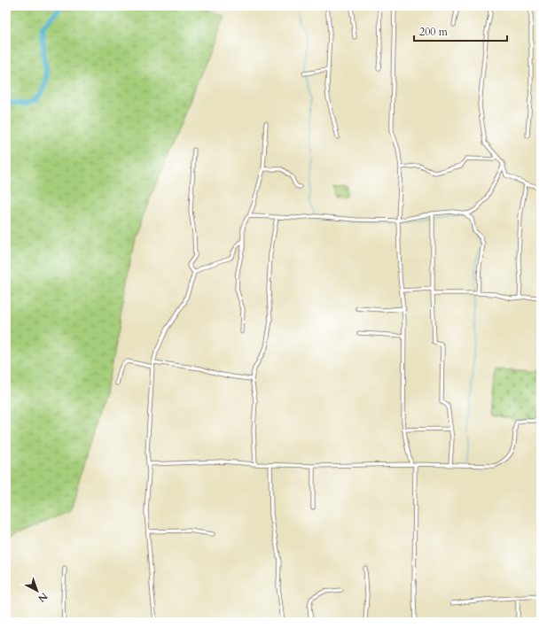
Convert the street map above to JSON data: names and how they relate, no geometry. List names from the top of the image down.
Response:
{
  "scale_bar": "200 m",
  "north": "bottom right"
}
